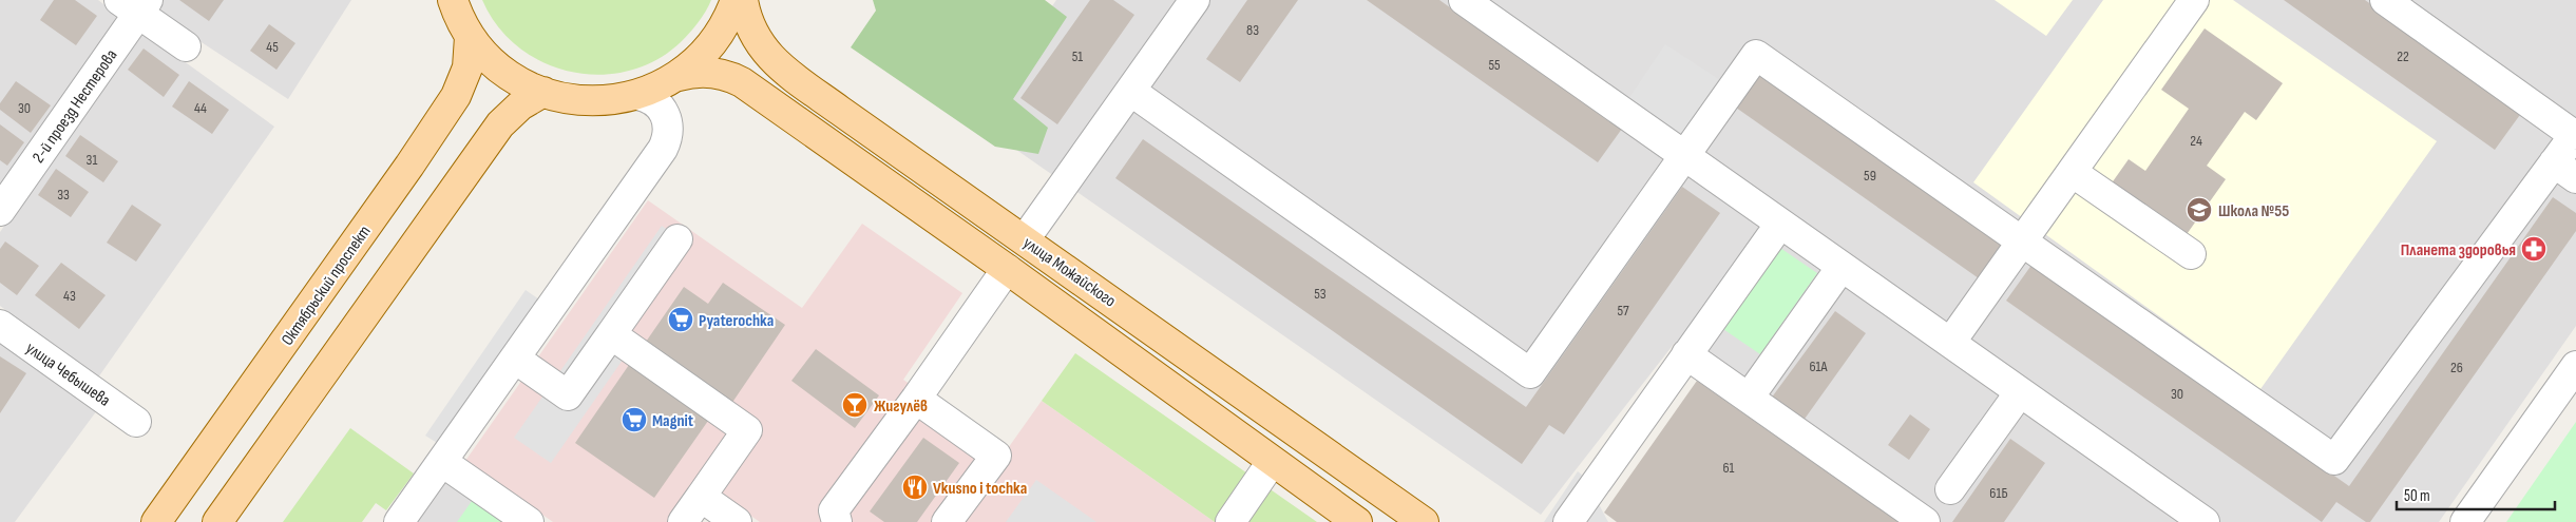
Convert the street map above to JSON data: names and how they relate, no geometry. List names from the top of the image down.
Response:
{
  "streets": {
    "main road": ["улица Можайского", "Октябрьский проспект"],
    "street": ["2-й проезд Нестерова", "улица Чебышева"]
  },
  "places": {
    "school or university": ["Школа №55"],
    "pharmacy": ["Планета здоровья"],
    "supermarket": ["Pyaterochka", "Magnit"],
    "bar": ["Жигулёв"],
    "restaurant": ["Vkusno i tochka"]
  },
  "house_numbers": [
    "83",
    "45",
    "51",
    "22",
    "55",
    "30",
    "44",
    "24",
    "31",
    "59",
    "33",
    "53",
    "43",
    "57",
    "61А",
    "26",
    "30",
    "61",
    "61Б"
  ],
  "scale_bar": "50 m"
}
